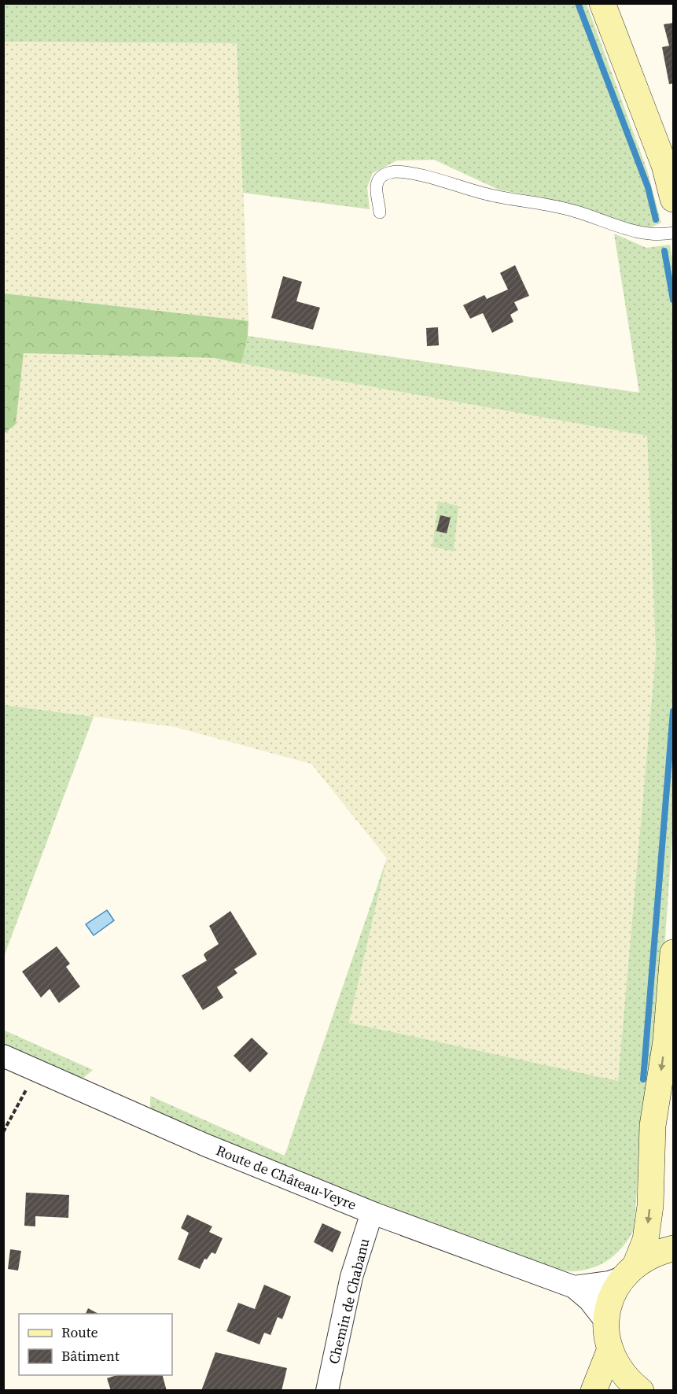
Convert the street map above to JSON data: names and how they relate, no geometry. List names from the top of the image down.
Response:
{
  "streets": {
    "street": ["Route de Château-Veyre", "Chemin de Chabanu"]
  },
  "crossings": [
    ["Route de Château-Veyre", "Chemin de Chabanu"]
  ],
  "legend": ["Route", "Bâtiment"]
}
